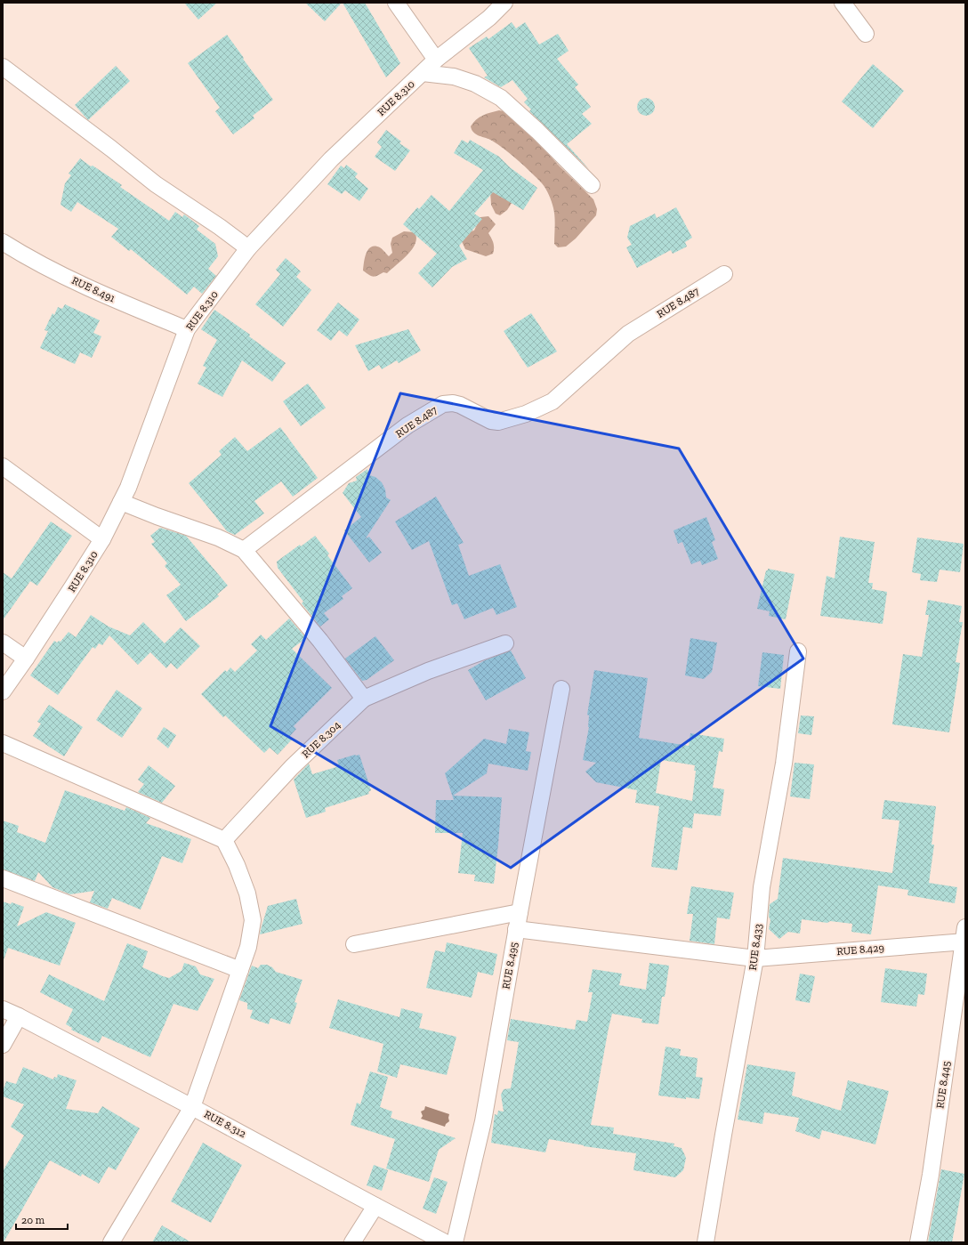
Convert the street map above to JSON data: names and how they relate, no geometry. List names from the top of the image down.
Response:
{
  "streets": {
    "street": [
      "RUE 8.310",
      "RUE 8.491",
      "RUE 8.487",
      "RUE 8.304",
      "RUE 8.433",
      "RUE 8.429",
      "RUE 8.495",
      "RUE 8.445",
      "RUE 8.312"
    ]
  },
  "crossings": [
    ["RUE 8.310", "RUE 8.491"],
    ["RUE 8.433", "RUE 8.429"],
    ["RUE 8.429", "RUE 8.495"],
    ["RUE 8.429", "RUE 8.445"]
  ],
  "scale_bar": "20 m"
}
